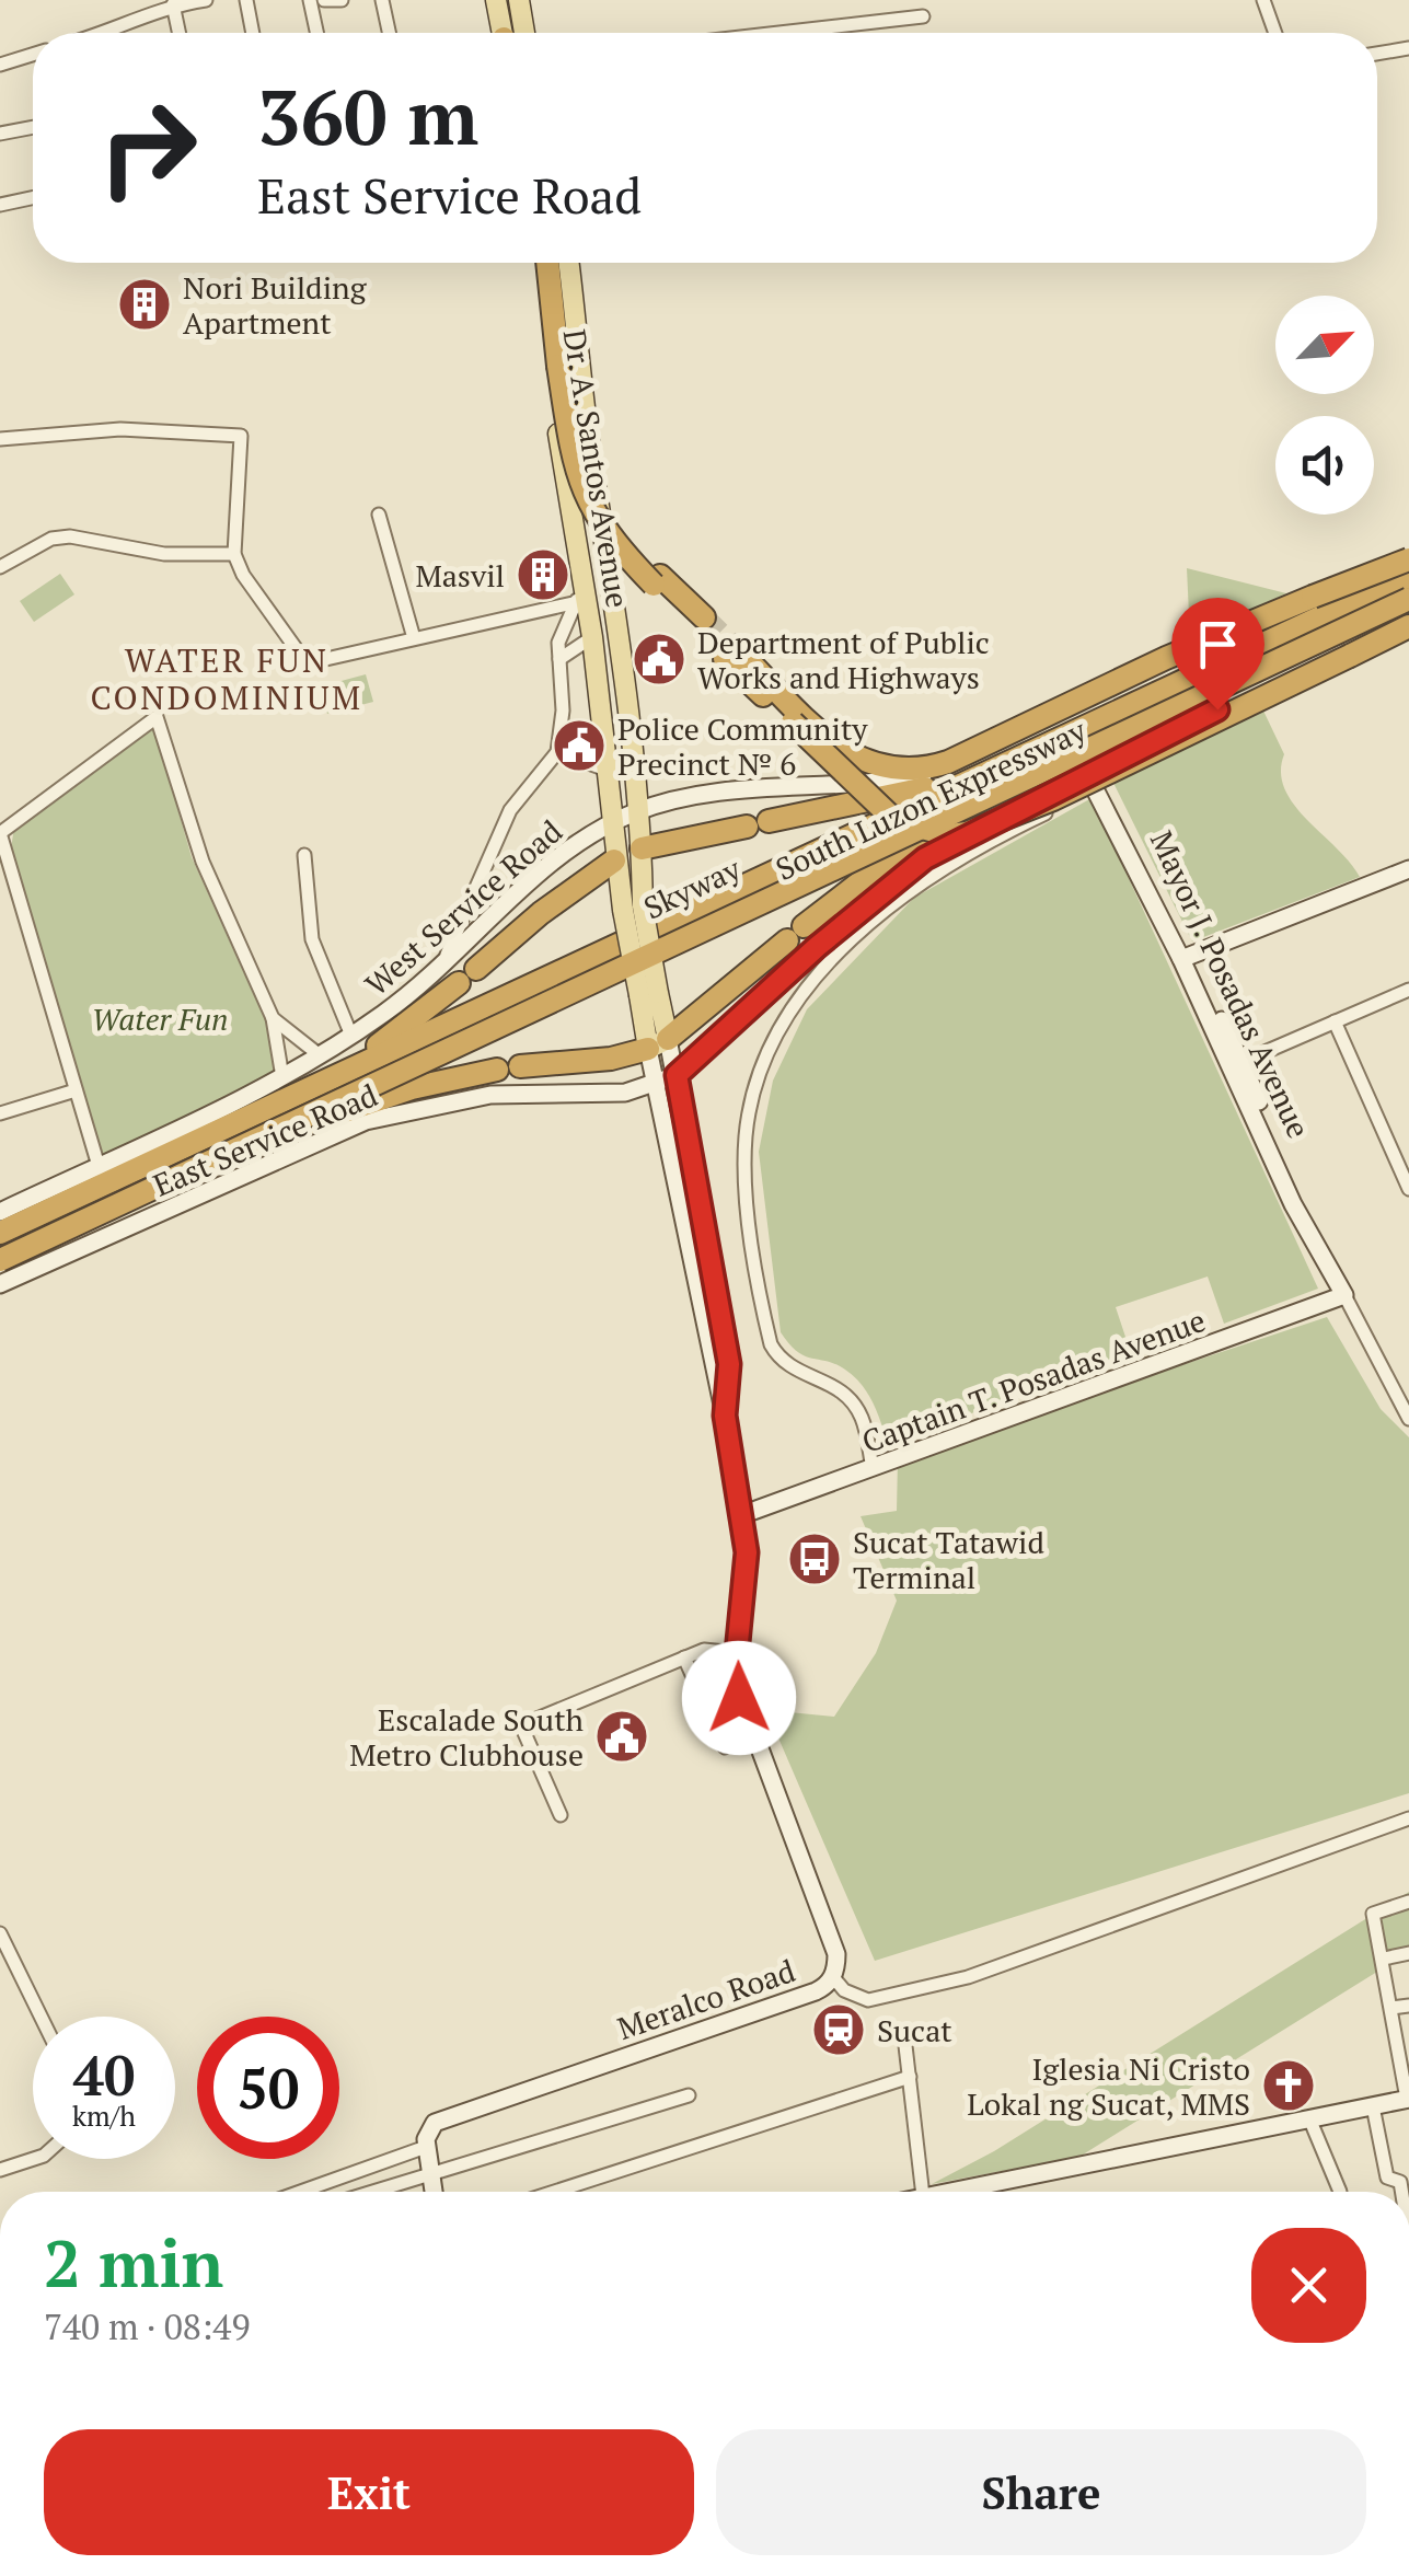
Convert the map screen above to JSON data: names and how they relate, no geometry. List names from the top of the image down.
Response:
{
  "streets": {
    "highway": ["South Luzon Expressway", "Skyway"],
    "main road": [
      "Dr. A. Santos Avenue",
      "West Service Road",
      "Mayor J. Posadas Avenue",
      "East Service Road",
      "Captain T. Posadas Avenue",
      "Meralco Road"
    ]
  },
  "crossings": [
    ["Dr. A. Santos Avenue", "West Service Road"],
    ["Dr. A. Santos Avenue", "East Service Road"],
    ["Dr. A. Santos Avenue", "Meralco Road"],
    ["South Luzon Expressway", "Skyway"],
    ["South Luzon Expressway", "West Service Road"],
    ["Mayor J. Posadas Avenue", "East Service Road"],
    ["Mayor J. Posadas Avenue", "Captain T. Posadas Avenue"],
    ["East Service Road", "Meralco Road"],
    ["Captain T. Posadas Avenue", "Meralco Road"]
  ],
  "districts": ["WATER FUN CONDOMINIUM"],
  "parks": ["Water Fun"],
  "places": {
    "building": ["Nori Building Apartment", "Masvil"],
    "public building": ["Department of Public Works and Highways", "Police Community Precinct № 6", "Escalade South Metro Clubhouse"],
    "bus stop": ["Sucat Tatawid Terminal"],
    "station": ["Sucat"],
    "church": ["Iglesia Ni Cristo Lokal ng Sucat, MMS"]
  },
  "north": "top right",
  "page": {
    "turn": ["360 m", "East Service Road"],
    "speed": "40 km/h",
    "limit": "50",
    "heading": ["2 min", "740 m · 08:49"],
    "buttons": ["Exit", "Share"]
  }
}
